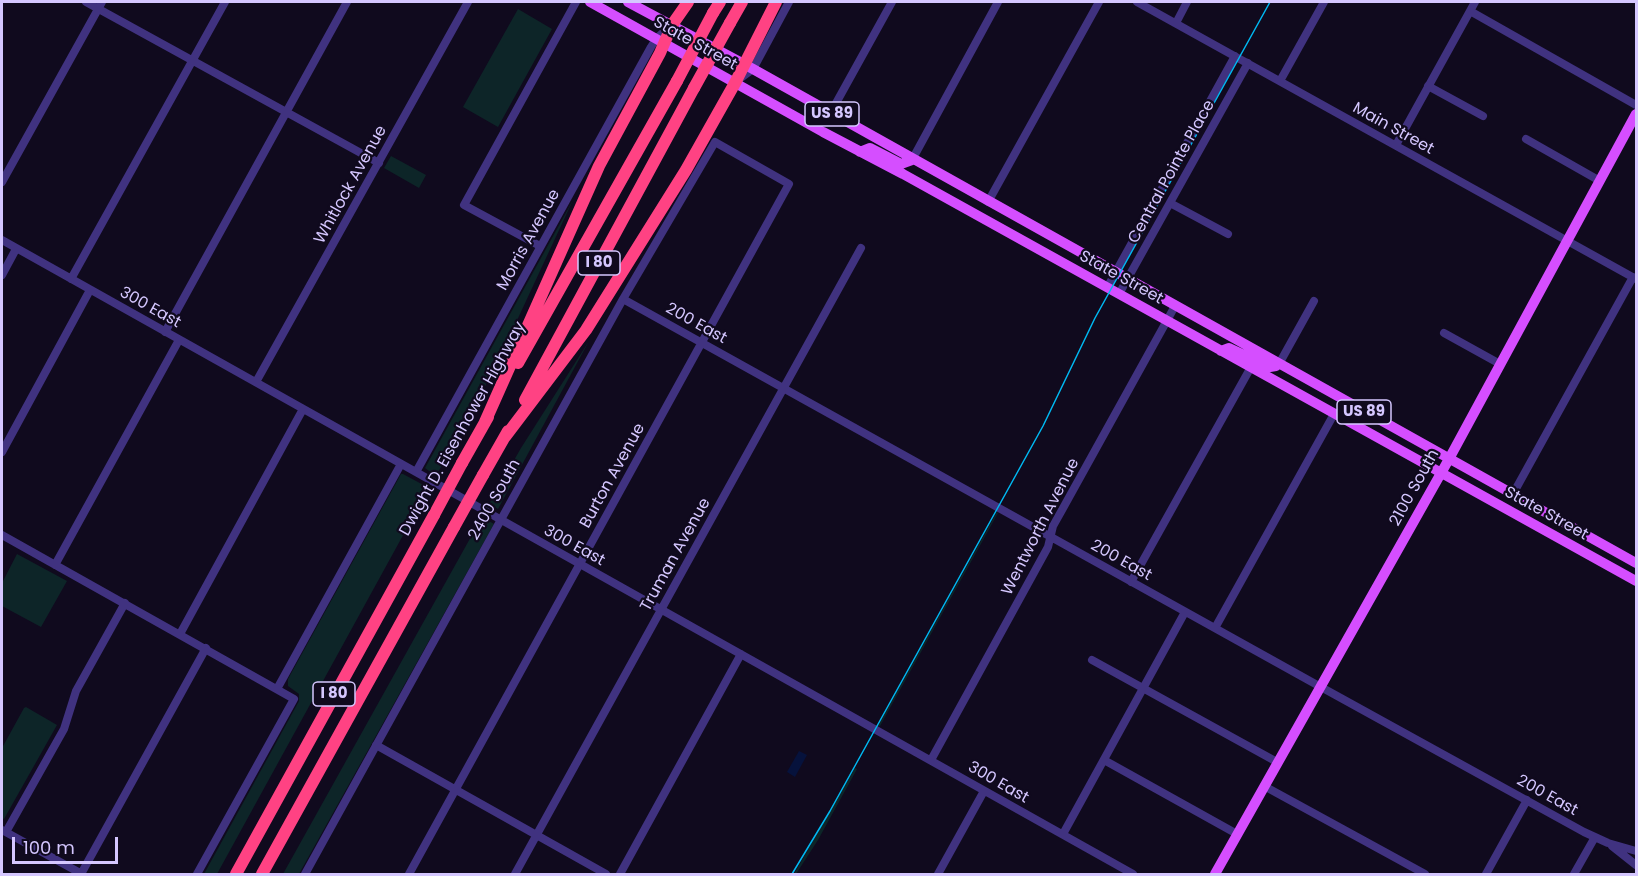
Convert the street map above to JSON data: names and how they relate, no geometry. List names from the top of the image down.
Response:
{
  "streets": {
    "highway": ["I 80", "Dwight D. Eisenhower Highway"],
    "main road": ["State Street", "US 89", "2100 South"],
    "street": [
      "Main Street",
      "Central Pointe Place",
      "Whitlock Avenue",
      "Morris Avenue",
      "300 East",
      "200 East",
      "Burton Avenue",
      "2400 South",
      "Wentworth Avenue",
      "Truman Avenue"
    ]
  },
  "crossings": [
    ["State Street", "Central Pointe Place"],
    ["State Street", "Morris Avenue"],
    ["State Street", "2100 South"],
    ["State Street", "Wentworth Avenue"],
    ["Main Street", "Central Pointe Place"],
    ["Main Street", "2100 South"],
    ["Whitlock Avenue", "300 East"],
    ["Morris Avenue", "300 East"],
    ["300 East", "Burton Avenue"],
    ["300 East", "2400 South"],
    ["300 East", "Wentworth Avenue"],
    ["300 East", "Truman Avenue"],
    ["200 East", "Burton Avenue"],
    ["200 East", "2100 South"],
    ["200 East", "2400 South"],
    ["200 East", "Wentworth Avenue"],
    ["200 East", "Truman Avenue"],
    ["Burton Avenue", "2400 South"]
  ],
  "scale_bar": "100 m"
}
